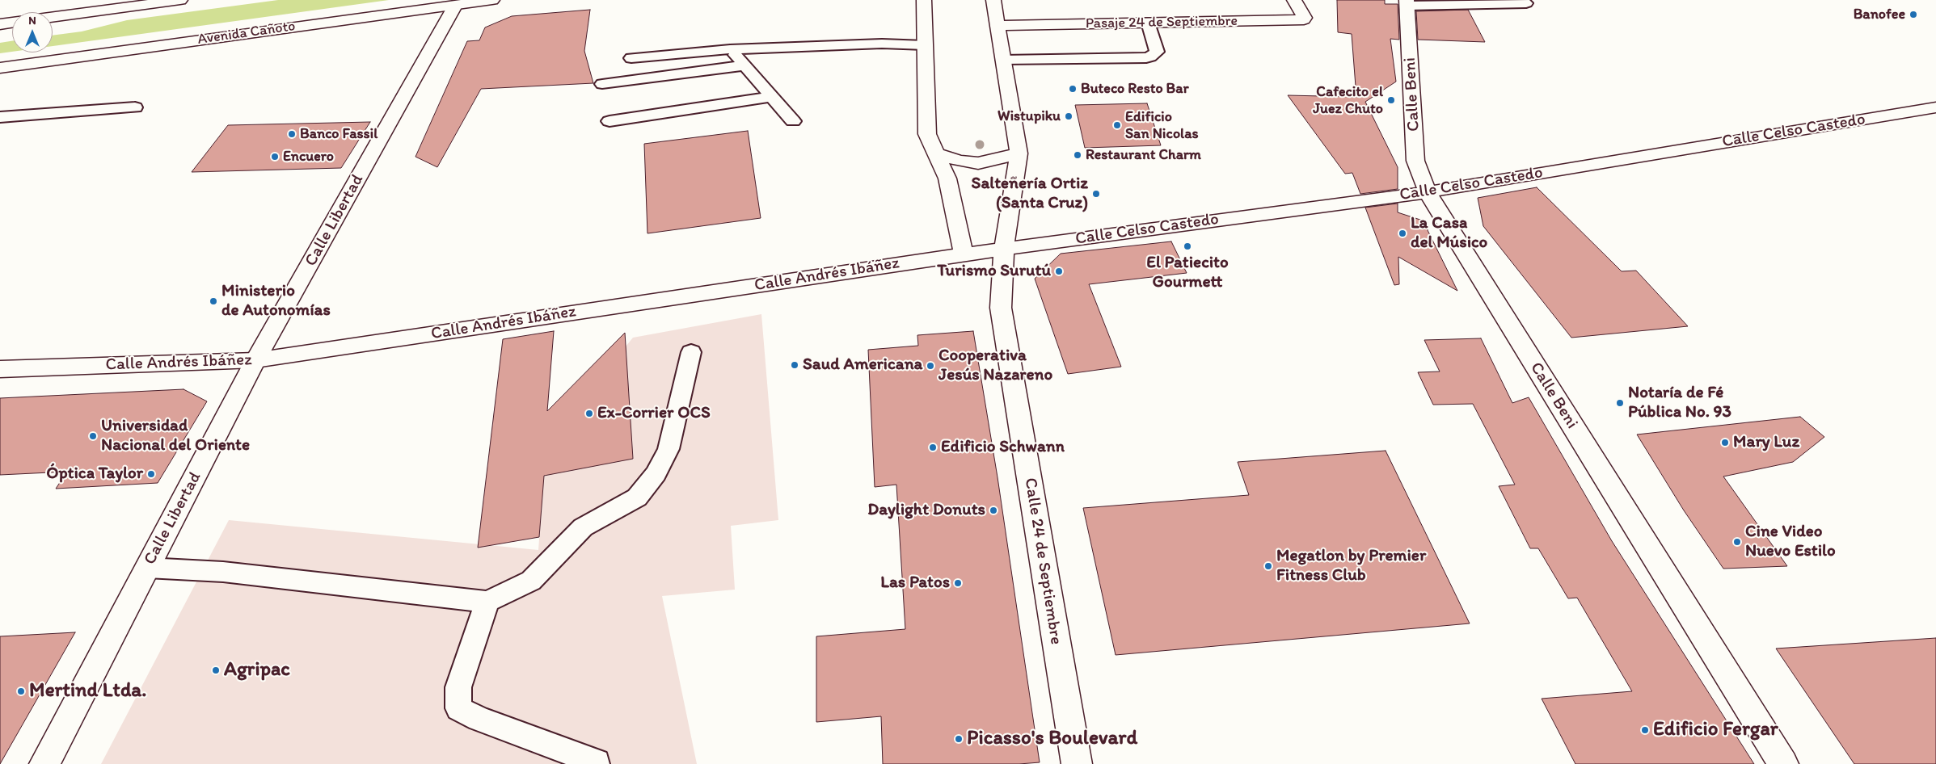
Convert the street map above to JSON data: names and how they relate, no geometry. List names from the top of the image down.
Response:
{
  "streets": {
    "street": [
      "Pasaje 24 de Septiembre",
      "Avenida Cañoto",
      "Calle Beni",
      "Calle Celso Castedo",
      "Calle Libertad",
      "Calle Andrés Ibáñez",
      "Calle 24 de Septiembre"
    ]
  },
  "crossings": [
    ["Pasaje 24 de Septiembre", "Calle 24 de Septiembre"],
    ["Avenida Cañoto", "Calle Libertad"],
    ["Calle Beni", "Calle Celso Castedo"],
    ["Calle Celso Castedo", "Calle Andrés Ibáñez"],
    ["Calle Celso Castedo", "Calle 24 de Septiembre"],
    ["Calle Libertad", "Calle Andrés Ibáñez"],
    ["Calle Andrés Ibáñez", "Calle 24 de Septiembre"]
  ],
  "places": [
    "Banofee",
    "Buteco Resto Bar",
    "Cafecito el Juez Chuto",
    "Wistupiku",
    "Edificio San Nicolas",
    "Banco Fassil",
    "Restaurant Charm",
    "Encuero",
    "Salteñería Ortiz (Santa Cruz)",
    "La Casa del Músico",
    "El Patiecito Gourmett",
    "Turismo Surutú",
    "Ministerio de Autonomías",
    "Saud Americana",
    "Cooperativa Jesús Nazareno",
    "Notaría de Fé Pública No. 93",
    "Ex-Corrier OCS",
    "Universidad Nacional del Oriente",
    "Mary Luz",
    "Edificio Schwann",
    "Óptica Taylor",
    "Daylight Donuts",
    "Cine Video Nuevo Estilo",
    "Megatlon by Premier Fitness Club",
    "Las Patos",
    "Agripac",
    "Mertind Ltda.",
    "Edificio Fergar",
    "Picasso's Boulevard"
  ],
  "north": "top"
}
